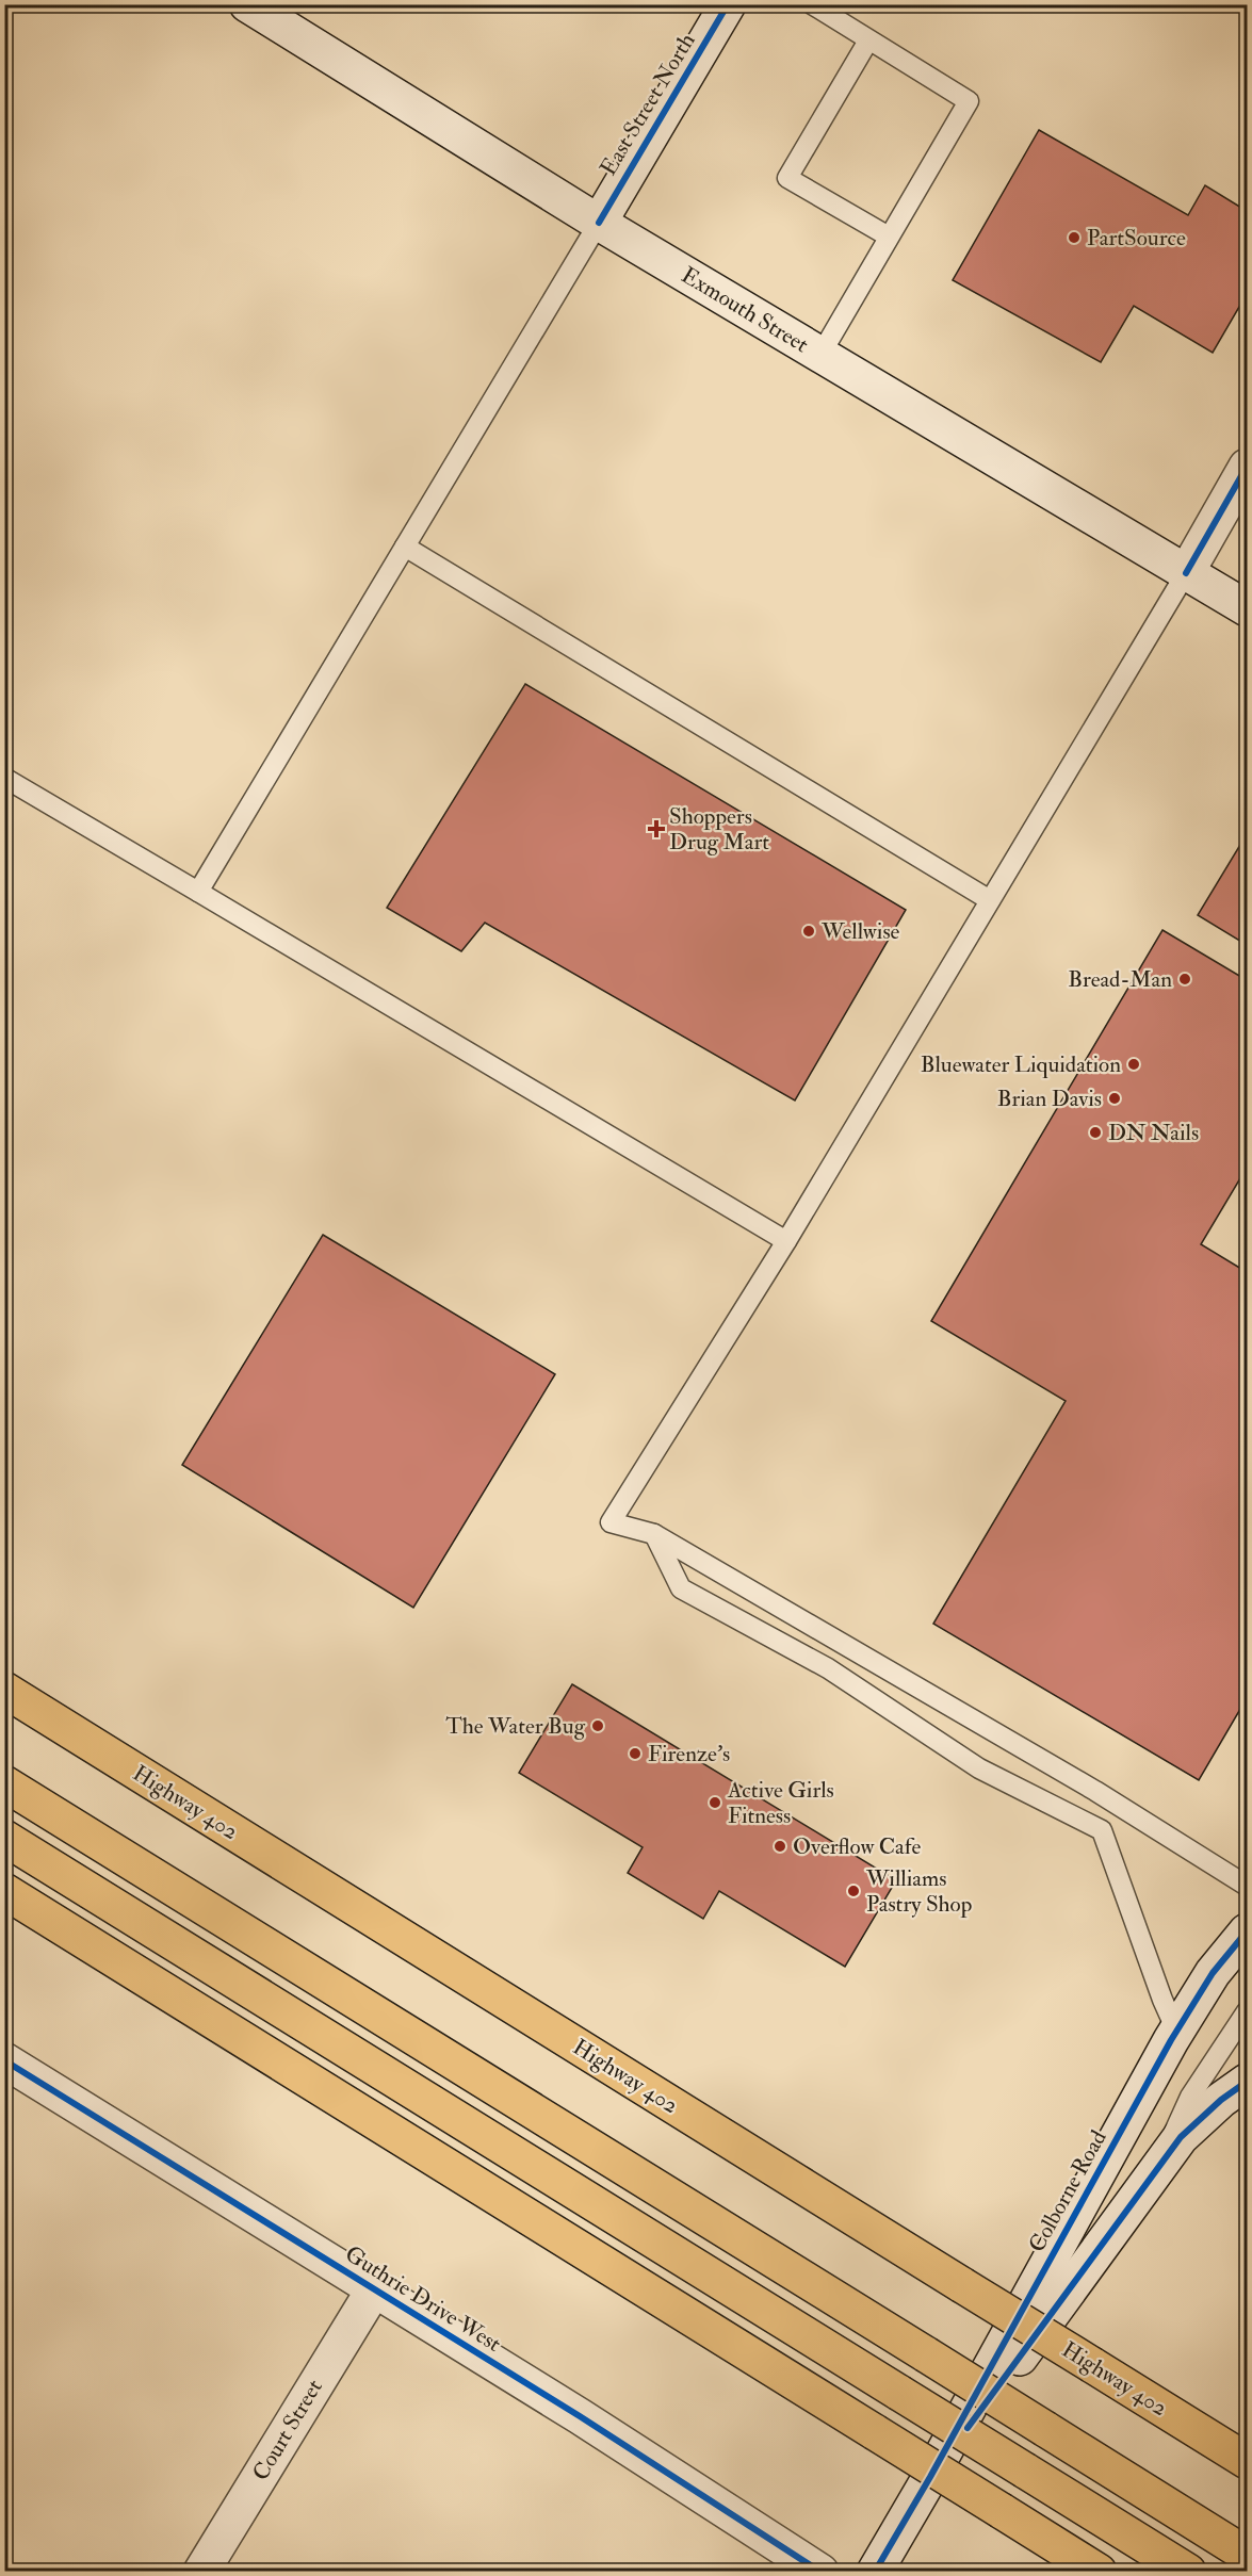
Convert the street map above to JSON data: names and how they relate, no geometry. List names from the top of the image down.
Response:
{
  "streets": {
    "highway": ["Highway 402"],
    "street": [
      "East Street North",
      "Exmouth Street",
      "Colborne Road",
      "Guthrie Drive West",
      "Court Street"
    ]
  },
  "crossings": [
    ["East Street North", "Exmouth Street"],
    ["Guthrie Drive West", "Court Street"]
  ],
  "places": {
    "other": [
      "PartSource",
      "Wellwise",
      "Bread-Man",
      "Bluewater Liquidation",
      "Brian Davis",
      "DN Nails",
      "The Water Bug",
      "Firenze's",
      "Active Girls Fitness",
      "Overflow Cafe",
      "Williams Pastry Shop"
    ],
    "health": ["Shoppers Drug Mart"]
  }
}
